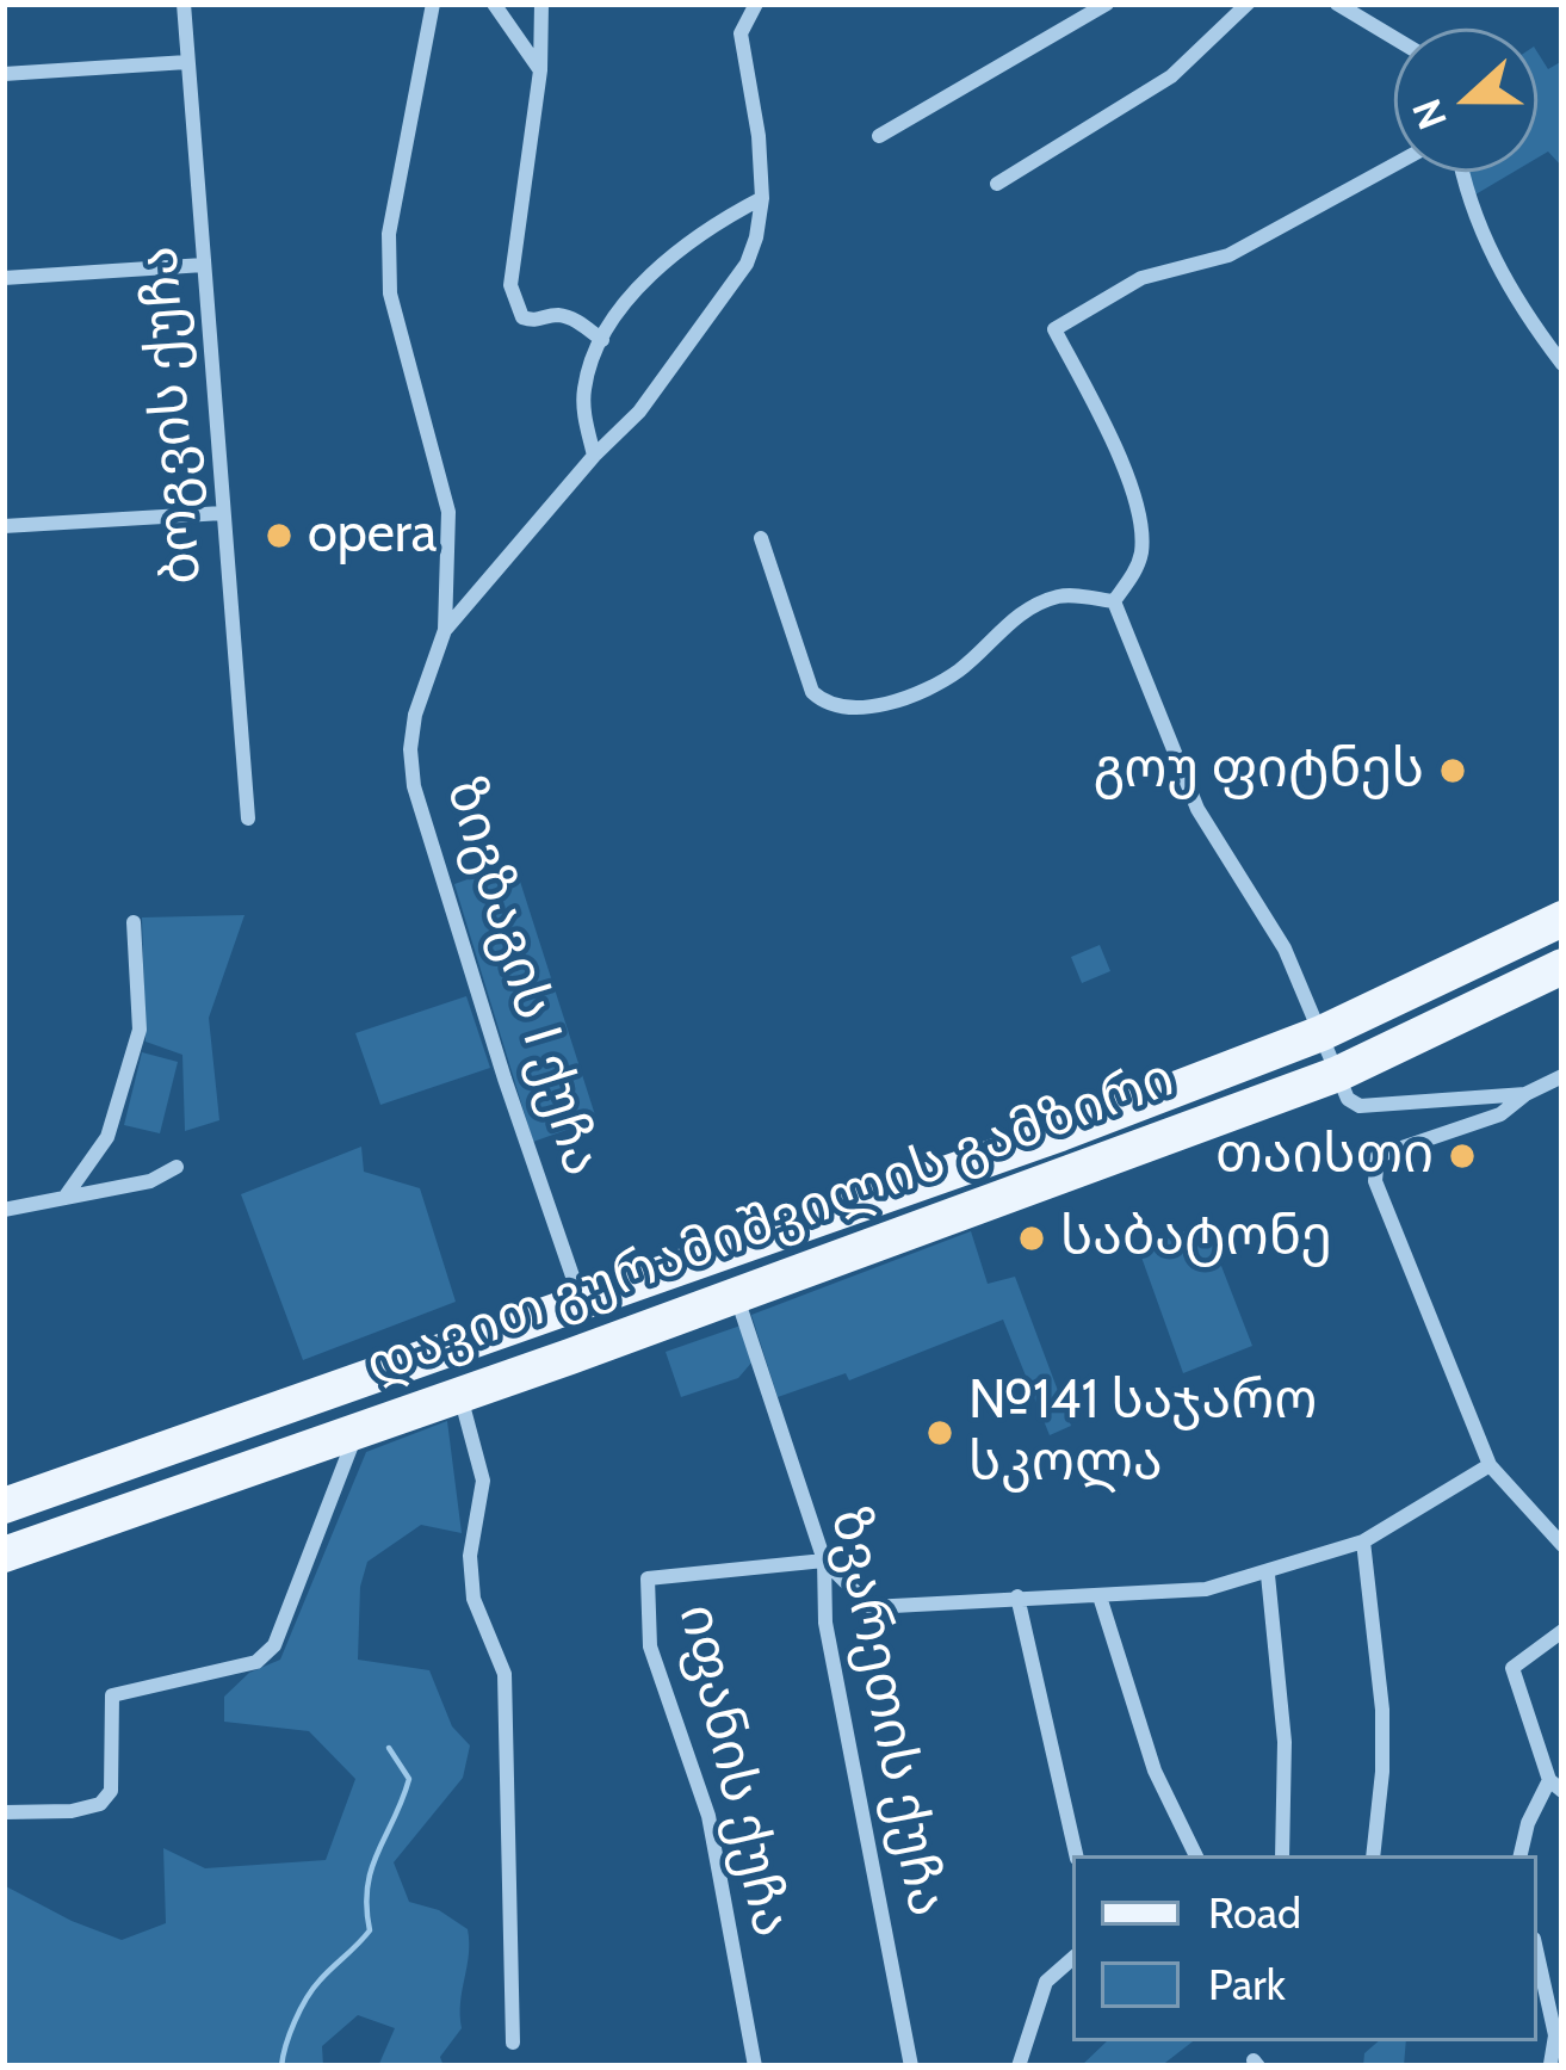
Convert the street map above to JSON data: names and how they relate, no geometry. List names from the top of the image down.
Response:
{
  "streets": {
    "main road": ["დავით გურამიშვილის გამზირი"],
    "street": [
      "ბოგვის ქუჩა",
      "ზიგზაგის I ქუჩა",
      "ზვარეთის ქუჩა",
      "იფანის ქუჩა"
    ]
  },
  "crossings": [
    ["ზიგზაგის I ქუჩა", "დავით გურამიშვილის გამზირი"],
    ["დავით გურამიშვილის გამზირი", "ზვარეთის ქუჩა"],
    ["ზვარეთის ქუჩა", "იფანის ქუჩა"]
  ],
  "places": [
    "opera",
    "გოუ ფიტნეს",
    "თაისთი",
    "საბატონე",
    "№141 საჯარო სკოლა"
  ],
  "legend": ["Road", "Park"],
  "north": "left"
}
